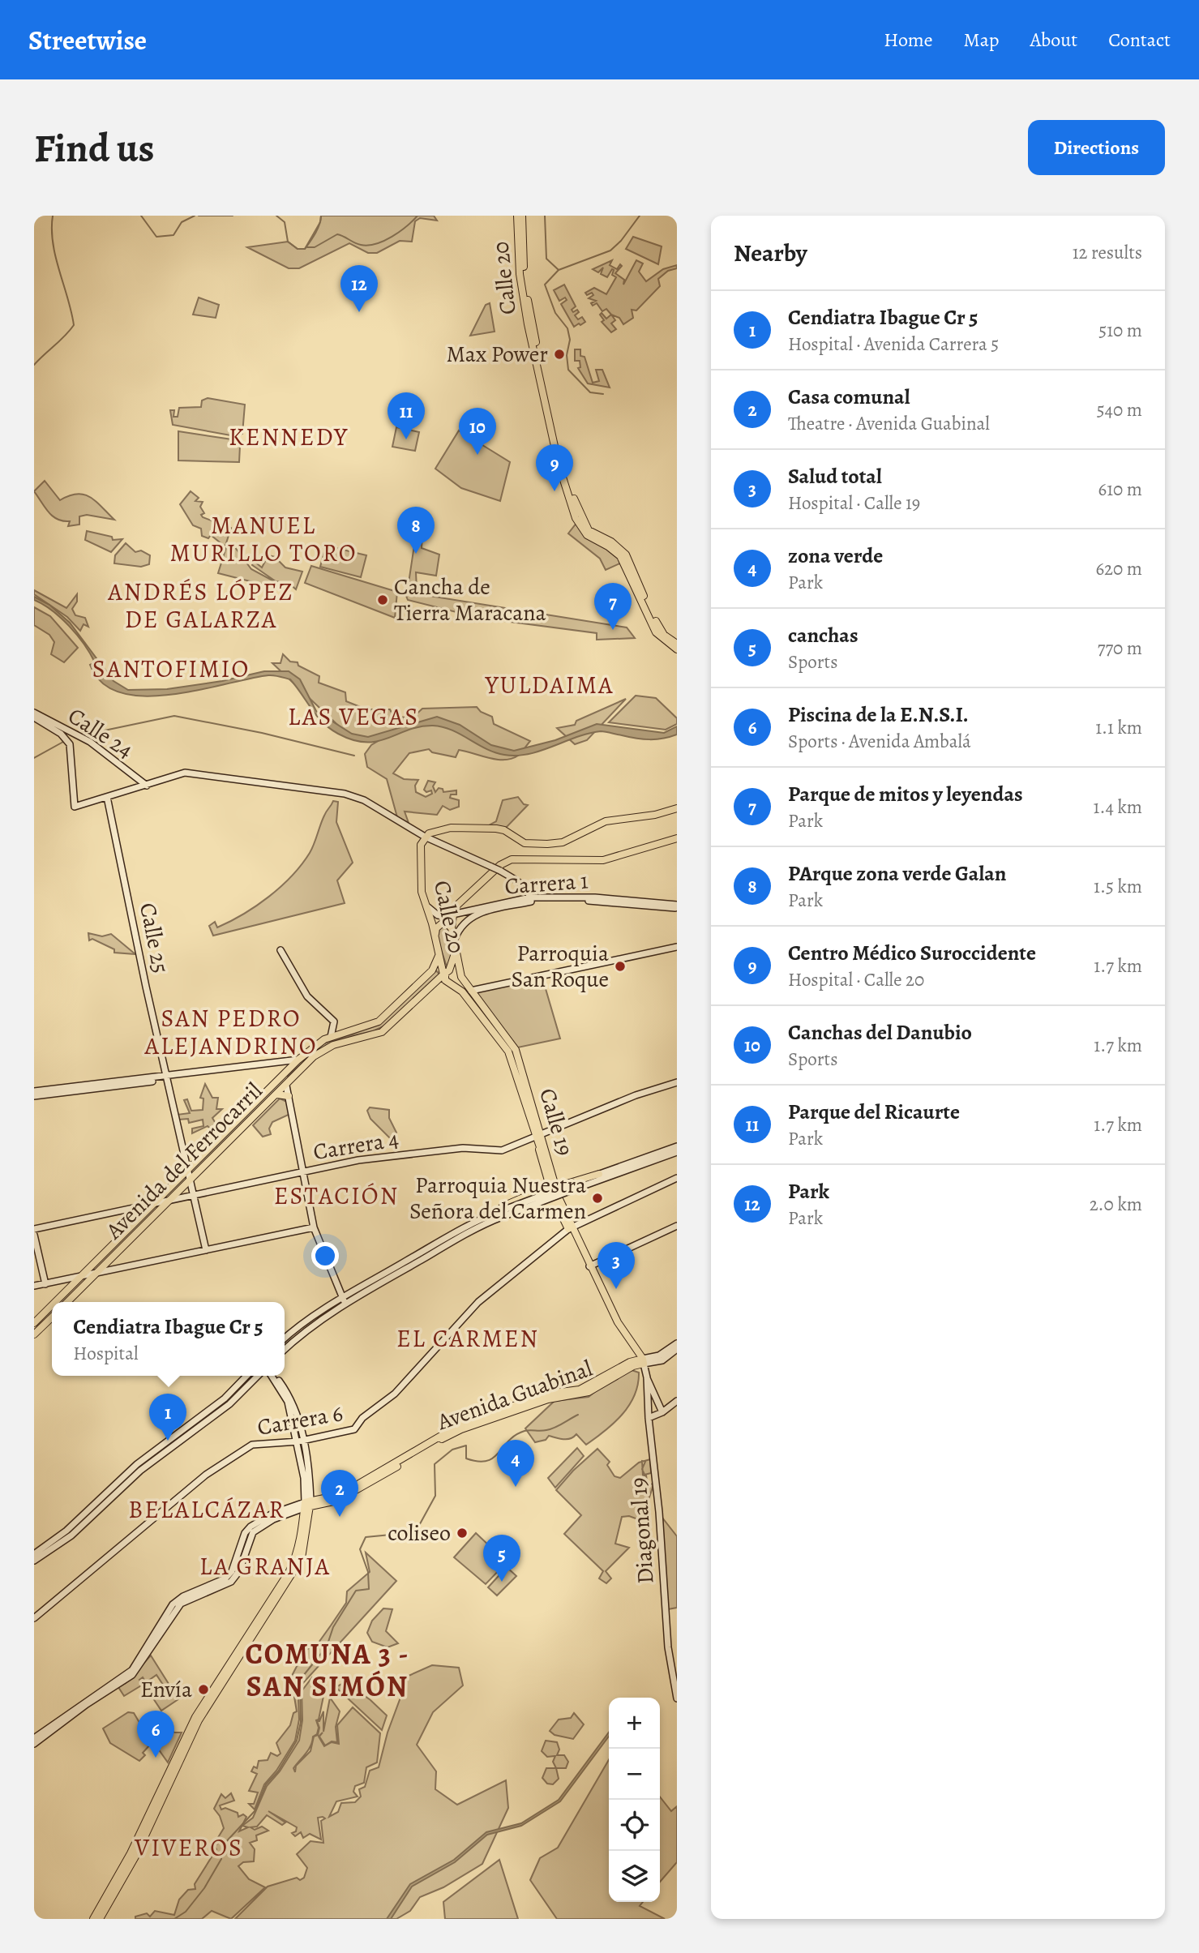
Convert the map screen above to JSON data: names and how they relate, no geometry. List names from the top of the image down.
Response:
{
  "streets": {
    "main road": [
      "Calle 20",
      "Calle 24",
      "Carrera 1",
      "Calle 25",
      "Calle 19",
      "Carrera 4",
      "Avenida del Ferrocarril",
      "Avenida Guabinal",
      "Carrera 6",
      "Diagonal 19"
    ]
  },
  "crossings": [
    ["Calle 20", "Calle 19"],
    ["Calle 20", "Avenida del Ferrocarril"],
    ["Calle 24", "Calle 25"],
    ["Carrera 1", "Calle 19"],
    ["Calle 25", "Carrera 4"],
    ["Calle 25", "Avenida del Ferrocarril"],
    ["Calle 19", "Carrera 4"],
    ["Calle 19", "Avenida del Ferrocarril"],
    ["Calle 19", "Avenida Guabinal"],
    ["Calle 19", "Carrera 6"],
    ["Calle 19", "Diagonal 19"],
    ["Carrera 4", "Avenida del Ferrocarril"],
    ["Avenida Guabinal", "Diagonal 19"]
  ],
  "districts": [
    "KENNEDY",
    "MANUEL MURILLO TORO",
    "ANDRÉS LÓPEZ DE GALARZA",
    "SANTOFIMIO",
    "YULDAIMA",
    "LAS VEGAS",
    "SAN PEDRO ALEJANDRINO",
    "ESTACIÓN",
    "EL CARMEN",
    "BELALCÁZAR",
    "LA GRANJA",
    "COMUNA 3 - SAN SIMÓN",
    "VIVEROS"
  ],
  "places": [
    "Max Power",
    "Cancha de Tierra Maracana",
    "Parroquia San Roque",
    "Parroquia Nuestra Señora del Carmen",
    "coliseo",
    "Envía"
  ],
  "page": {
    "header": "Streetwise",
    "nav": [
      "Home",
      "Map",
      "About",
      "Contact"
    ],
    "buttons": "Directions",
    "title": "Find us",
    "heading": ["Nearby", "12 results"],
    "pins": [
      "12",
      "11",
      "10",
      "9",
      "8",
      "7",
      "3",
      "1",
      "4",
      "2",
      "5",
      "6"
    ],
    "list": [
      {
        "mark": "1",
        "name": "Cendiatra Ibague Cr 5",
        "note": "Hospital · Avenida Carrera 5",
        "value": "510 m"
      },
      {
        "mark": "2",
        "name": "Casa comunal",
        "note": "Theatre · Avenida Guabinal",
        "value": "540 m"
      },
      {
        "mark": "3",
        "name": "Salud total",
        "note": "Hospital · Calle 19",
        "value": "610 m"
      },
      {
        "mark": "4",
        "name": "zona verde",
        "note": "Park",
        "value": "620 m"
      },
      {
        "mark": "5",
        "name": "canchas",
        "note": "Sports",
        "value": "770 m"
      },
      {
        "mark": "6",
        "name": "Piscina de la E.N.S.I.",
        "note": "Sports · Avenida Ambalá",
        "value": "1.1 km"
      },
      {
        "mark": "7",
        "name": "Parque de mitos y leyendas",
        "note": "Park",
        "value": "1.4 km"
      },
      {
        "mark": "8",
        "name": "PArque zona verde Galan",
        "note": "Park",
        "value": "1.5 km"
      },
      {
        "mark": "9",
        "name": "Centro Médico Suroccidente",
        "note": "Hospital · Calle 20",
        "value": "1.7 km"
      },
      {
        "mark": "10",
        "name": "Canchas del Danubio",
        "note": "Sports",
        "value": "1.7 km"
      },
      {
        "mark": "11",
        "name": "Parque del Ricaurte",
        "note": "Park",
        "value": "1.7 km"
      },
      {
        "mark": "12",
        "name": "Park",
        "note": "Park",
        "value": "2.0 km"
      }
    ],
    "popup": ["Cendiatra Ibague Cr 5", "Hospital"],
    "map_buttons": ["+", "−"]
  }
}
